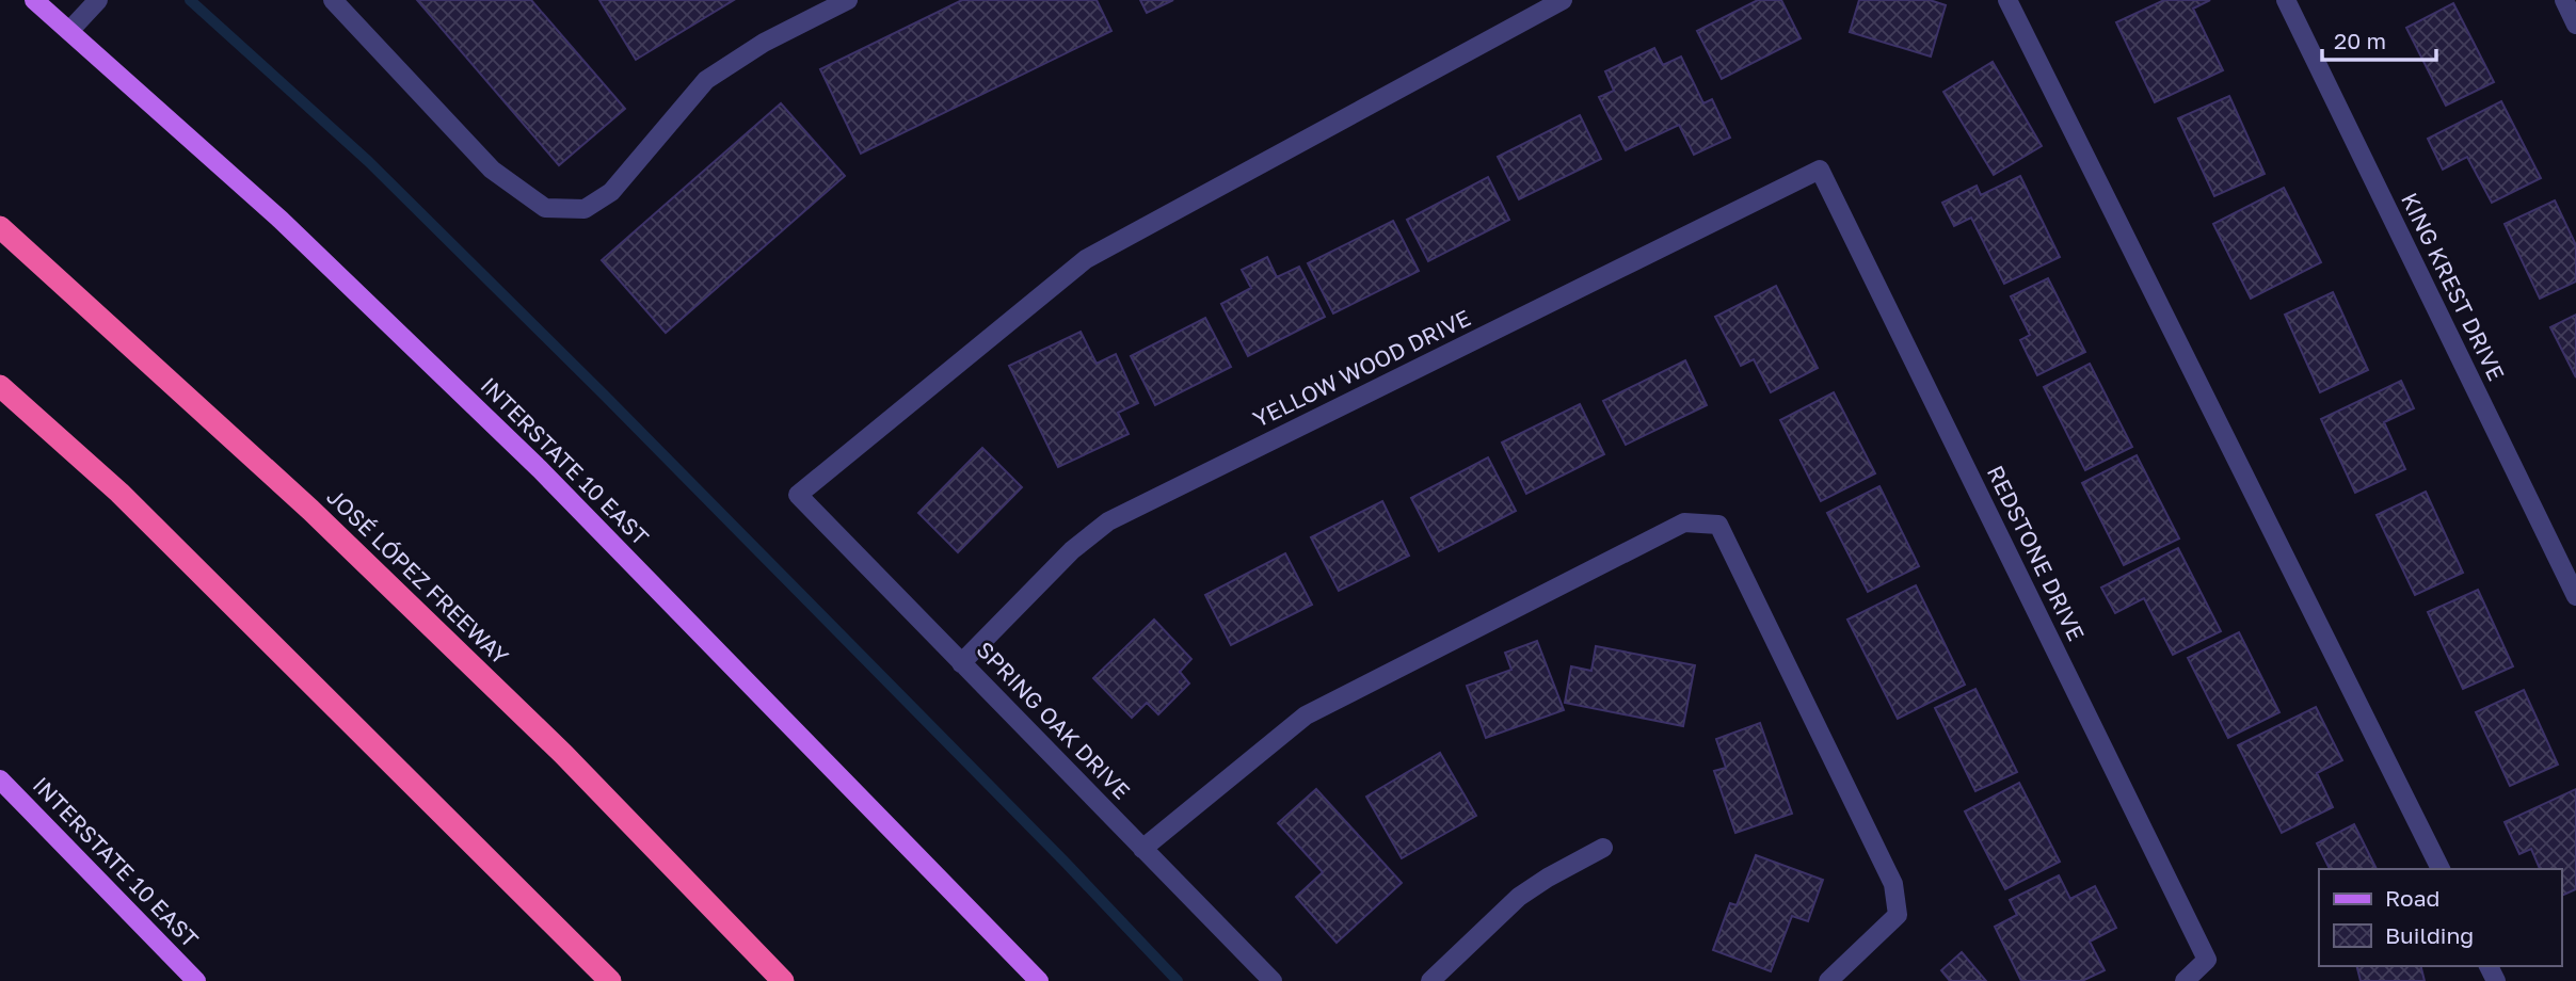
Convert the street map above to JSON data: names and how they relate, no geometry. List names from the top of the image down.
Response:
{
  "streets": {
    "highway": ["JOSÉ LÓPEZ FREEWAY"],
    "main road": ["INTERSTATE 10 EAST"],
    "street": [
      "KING KREST DRIVE",
      "YELLOW WOOD DRIVE",
      "REDSTONE DRIVE",
      "SPRING OAK DRIVE"
    ]
  },
  "crossings": [
    ["YELLOW WOOD DRIVE", "REDSTONE DRIVE"],
    ["YELLOW WOOD DRIVE", "SPRING OAK DRIVE"]
  ],
  "legend": ["Road", "Building"],
  "scale_bar": "20 m"
}
